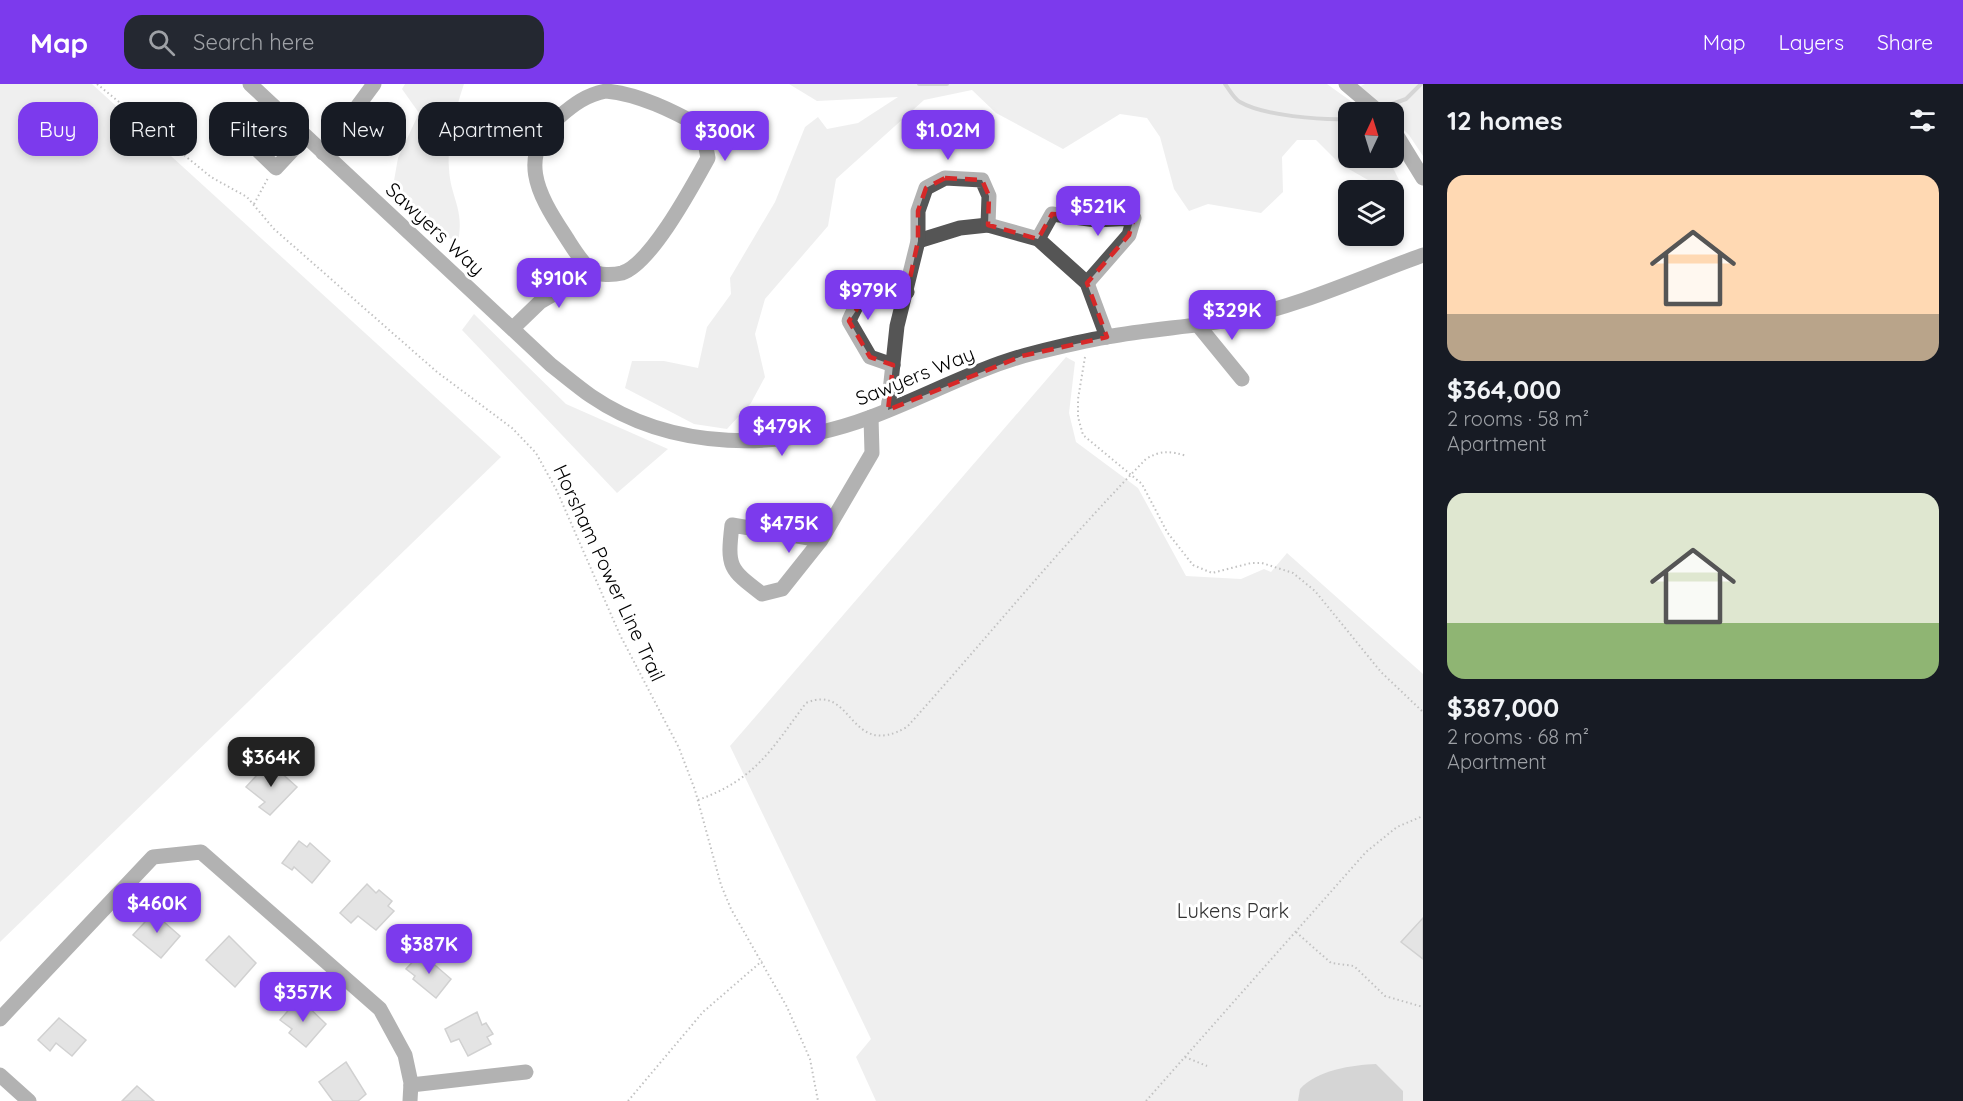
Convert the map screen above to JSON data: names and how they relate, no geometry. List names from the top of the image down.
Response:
{
  "streets": {
    "street": ["Sawyers Way"],
    "path": ["Horsham Power Line Trail"]
  },
  "parks": ["Lukens Park"],
  "north": "top",
  "page": {
    "header": "Map",
    "search": "Search here",
    "nav": ["Map", "Layers", "Share"],
    "heading": "12 homes",
    "chip": [
      "Buy",
      "Rent",
      "Filters",
      "New",
      "Apartment"
    ],
    "price": [
      "$1.02M",
      "$300K",
      "$521K",
      "$910K",
      "$979K",
      "$329K",
      "$479K",
      "$475K",
      "$364K",
      "$460K",
      "$387K",
      "$357K"
    ],
    "list": [
      {
        "name": "$364,000",
        "note": "2 rooms · 58 m² · Apartment"
      },
      {
        "name": "$387,000",
        "note": "2 rooms · 68 m² · Apartment"
      }
    ]
  }
}
